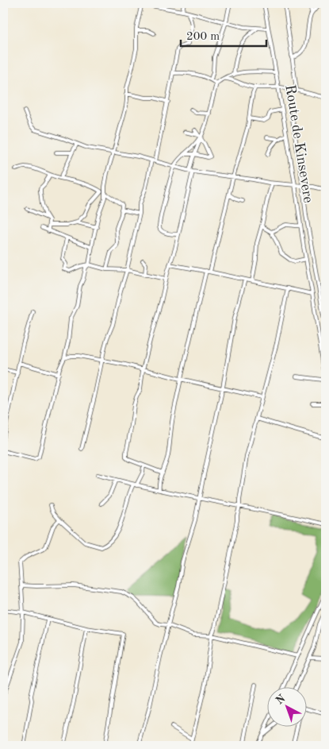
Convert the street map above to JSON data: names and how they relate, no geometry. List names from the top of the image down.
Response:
{
  "streets": {
    "street": ["Route de Kinsevere"]
  },
  "scale_bar": "200 m",
  "north": "top left"
}
